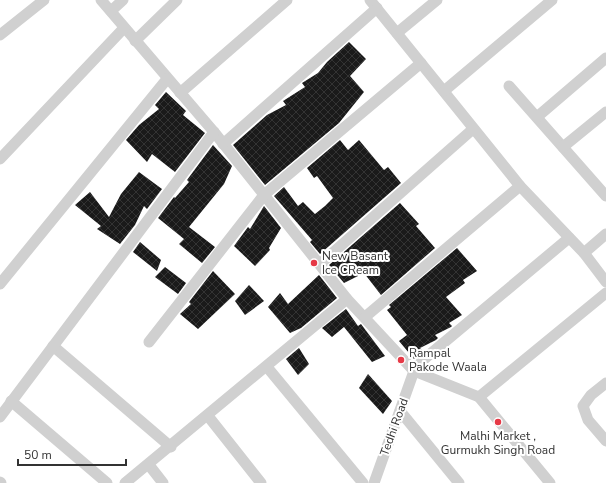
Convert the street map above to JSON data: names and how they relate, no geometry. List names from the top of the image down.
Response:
{
  "streets": {
    "street": ["Tedhi Road"]
  },
  "places": ["New Basant Ice CReam", "Rampal Pakode Waala", "Malhi Market , Gurmukh Singh Road"],
  "scale_bar": "50 m"
}
